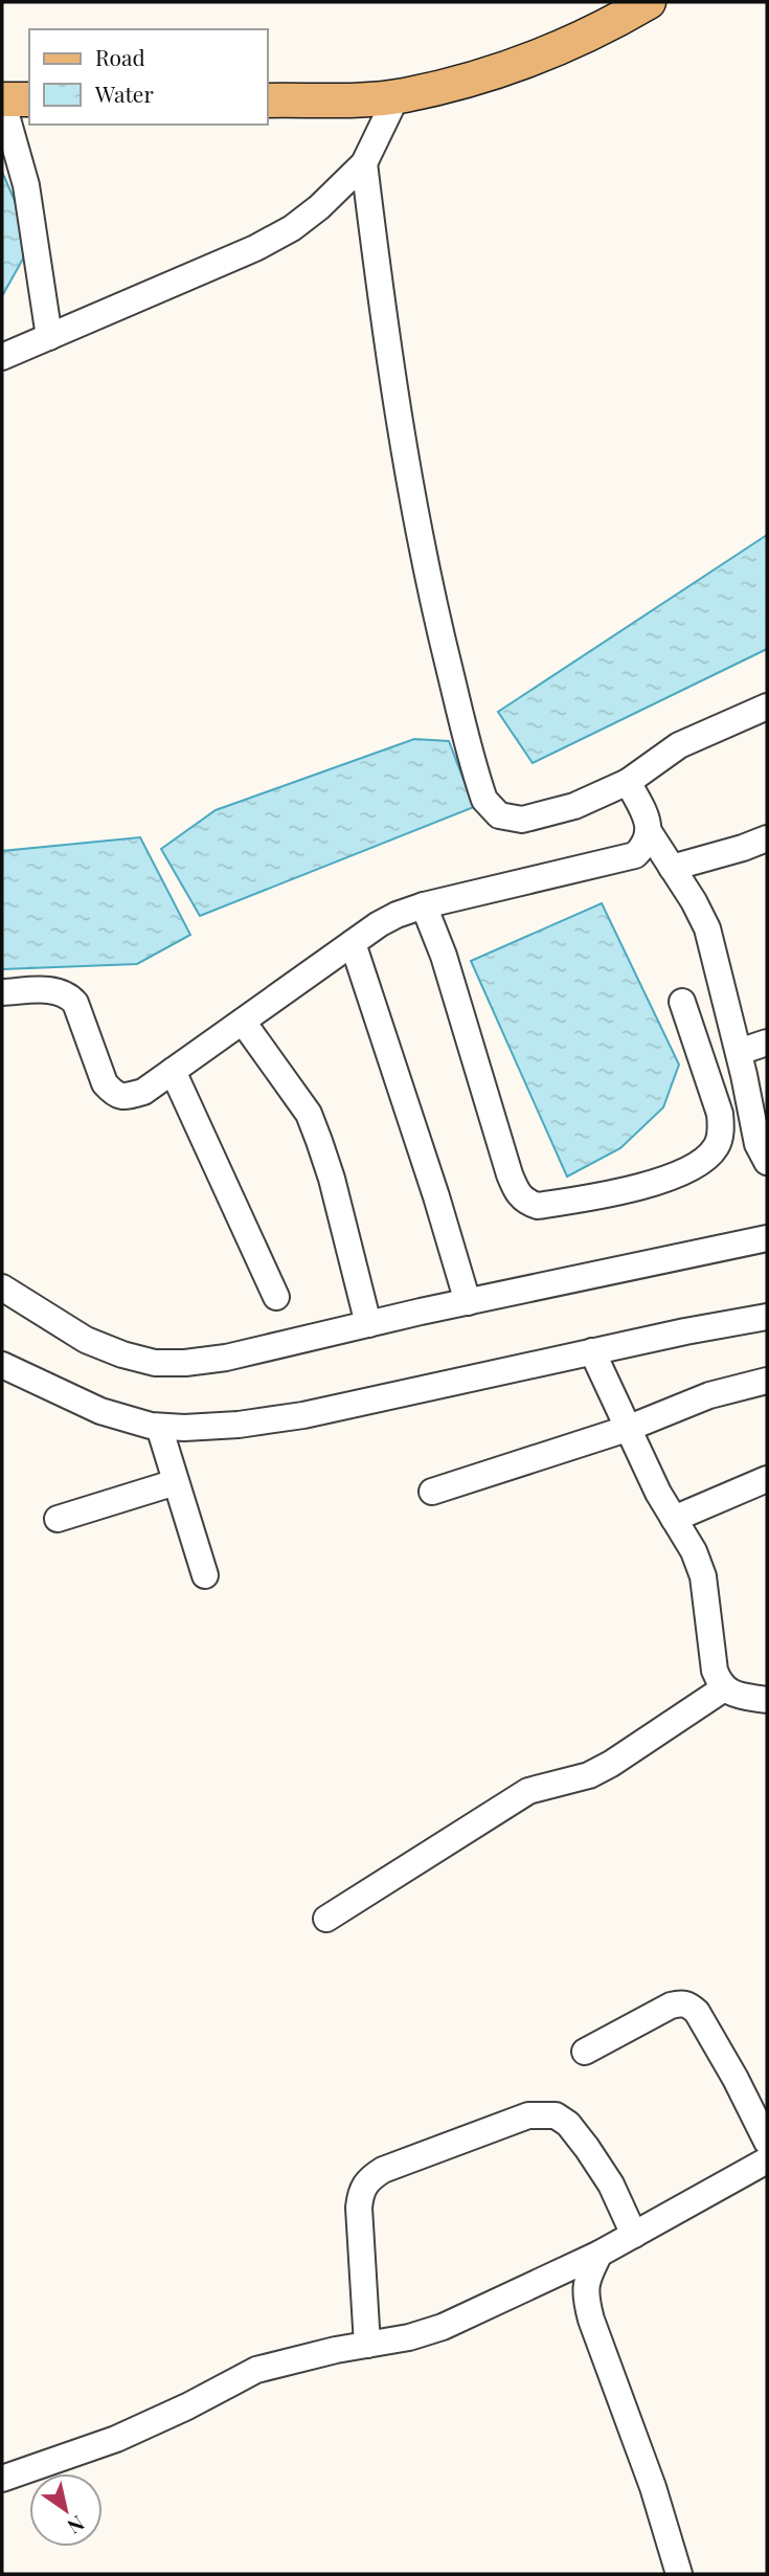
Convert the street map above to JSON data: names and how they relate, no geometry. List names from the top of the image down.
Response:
{
  "legend": ["Road", "Water"],
  "north": "bottom right"
}
